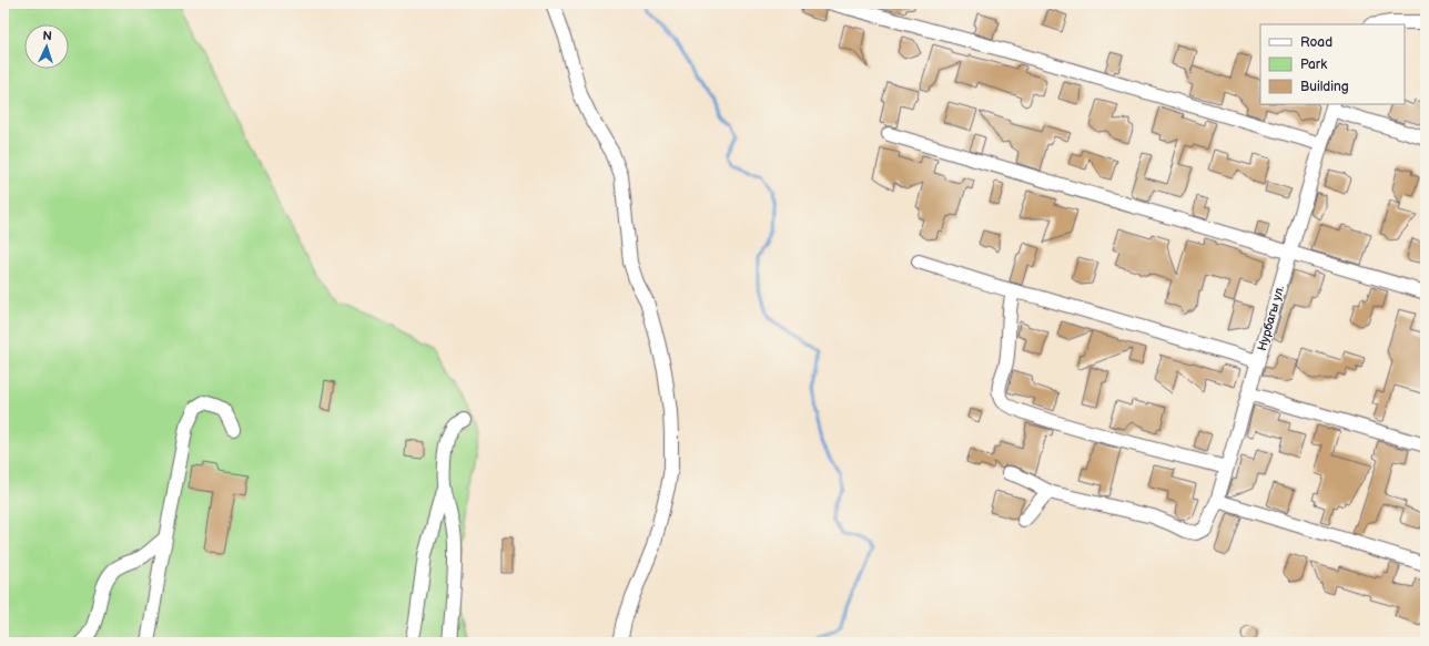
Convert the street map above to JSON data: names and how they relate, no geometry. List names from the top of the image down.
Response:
{
  "streets": {
    "street": ["Нурбагы ул."]
  },
  "legend": ["Road", "Park", "Building"],
  "north": "top"
}
